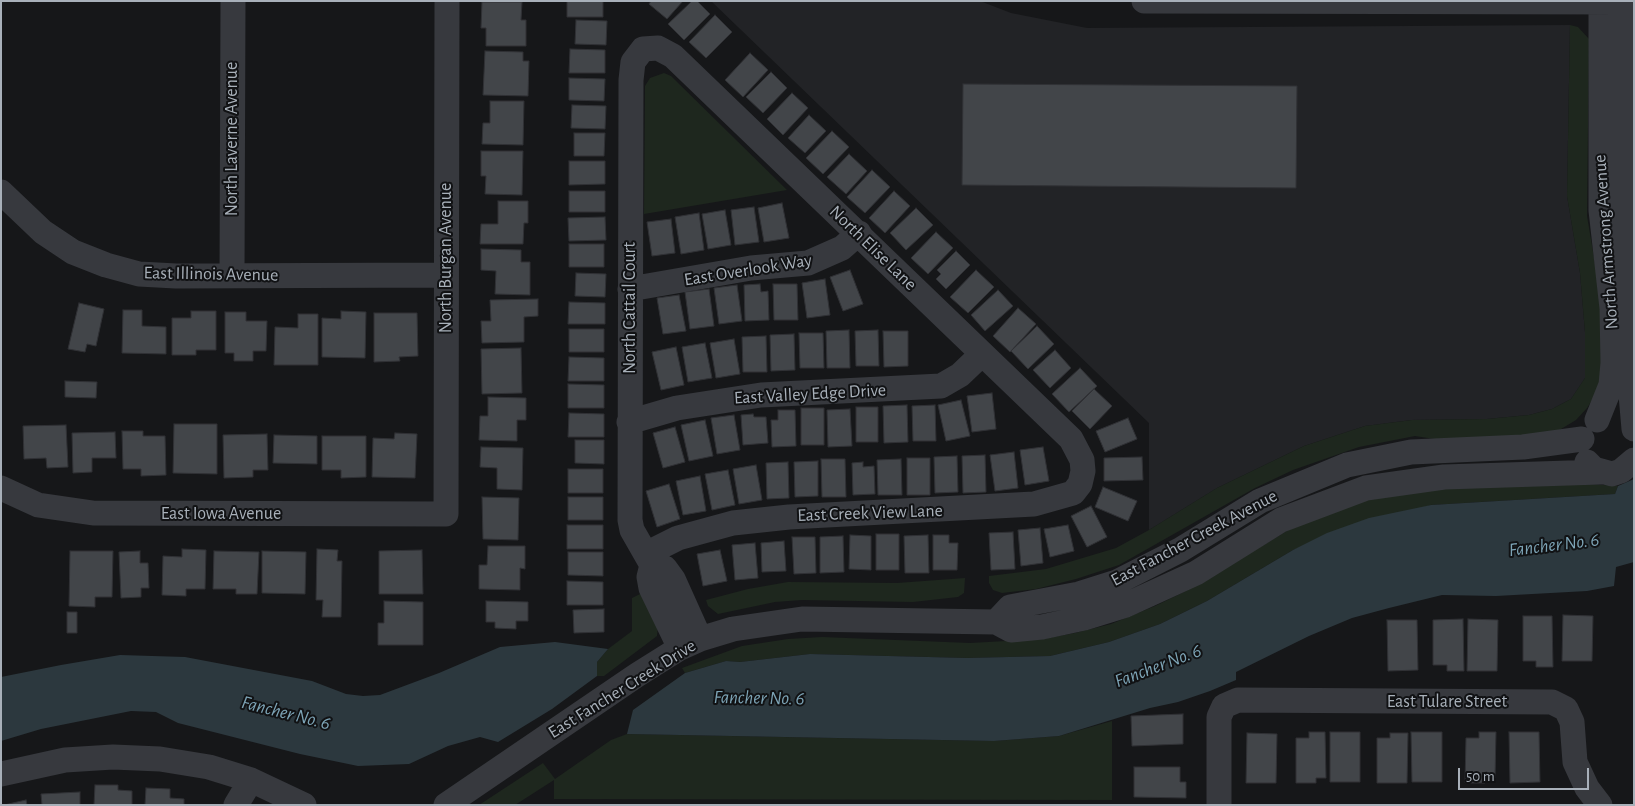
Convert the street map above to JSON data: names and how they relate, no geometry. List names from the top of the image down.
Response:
{
  "streets": {
    "street": [
      "North Laverne Avenue",
      "North Armstrong Avenue",
      "North Elise Lane",
      "North Burgan Avenue",
      "East Overlook Way",
      "East Illinois Avenue",
      "North Cattail Court",
      "East Valley Edge Drive",
      "East Creek View Lane",
      "East Iowa Avenue",
      "East Fancher Creek Avenue",
      "East Fancher Creek Drive",
      "East Tulare Street"
    ]
  },
  "crossings": [
    ["North Laverne Avenue", "East Illinois Avenue"],
    ["North Elise Lane", "East Overlook Way"],
    ["North Elise Lane", "North Cattail Court"],
    ["North Elise Lane", "East Valley Edge Drive"],
    ["North Elise Lane", "East Creek View Lane"],
    ["North Burgan Avenue", "East Illinois Avenue"],
    ["North Burgan Avenue", "East Iowa Avenue"],
    ["East Overlook Way", "North Cattail Court"],
    ["North Cattail Court", "East Valley Edge Drive"],
    ["North Cattail Court", "East Creek View Lane"],
    ["North Cattail Court", "East Fancher Creek Drive"],
    ["East Fancher Creek Avenue", "East Fancher Creek Drive"]
  ],
  "water": ["Fancher No. 6"],
  "scale_bar": "50 m"
}
